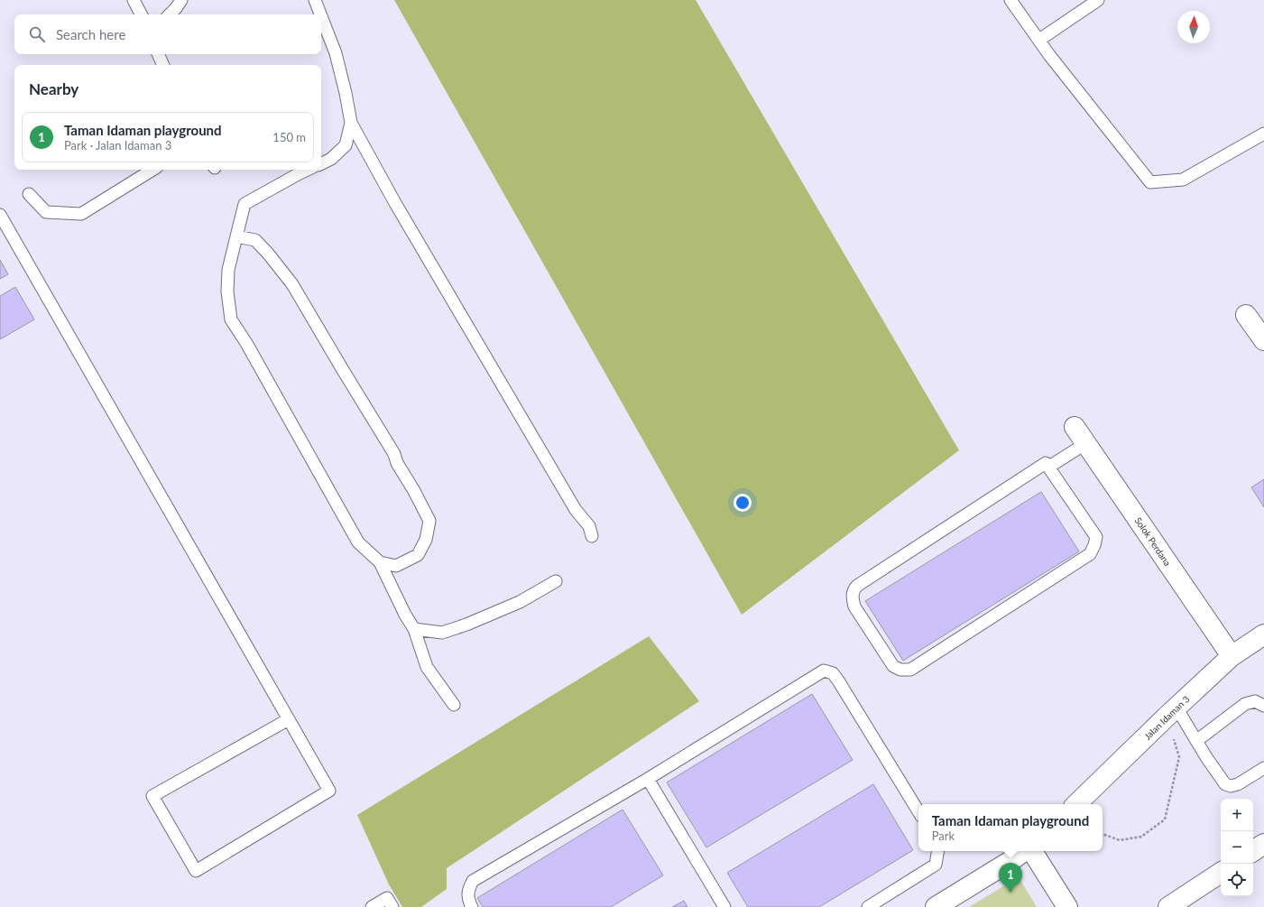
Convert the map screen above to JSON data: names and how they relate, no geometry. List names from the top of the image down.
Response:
{
  "streets": {
    "street": ["Solok Perdana", "Jalan Idaman 3"]
  },
  "crossings": [
    ["Solok Perdana", "Jalan Idaman 3"]
  ],
  "north": "top",
  "page": {
    "search": "Search here",
    "heading": "Nearby",
    "list": [
      {
        "mark": "1",
        "name": "Taman Idaman playground",
        "note": "Park · Jalan Idaman 3",
        "value": "150 m"
      }
    ],
    "map_buttons": ["+", "−"],
    "popup": ["Taman Idaman playground", "Park"],
    "pins": "1"
  }
}
